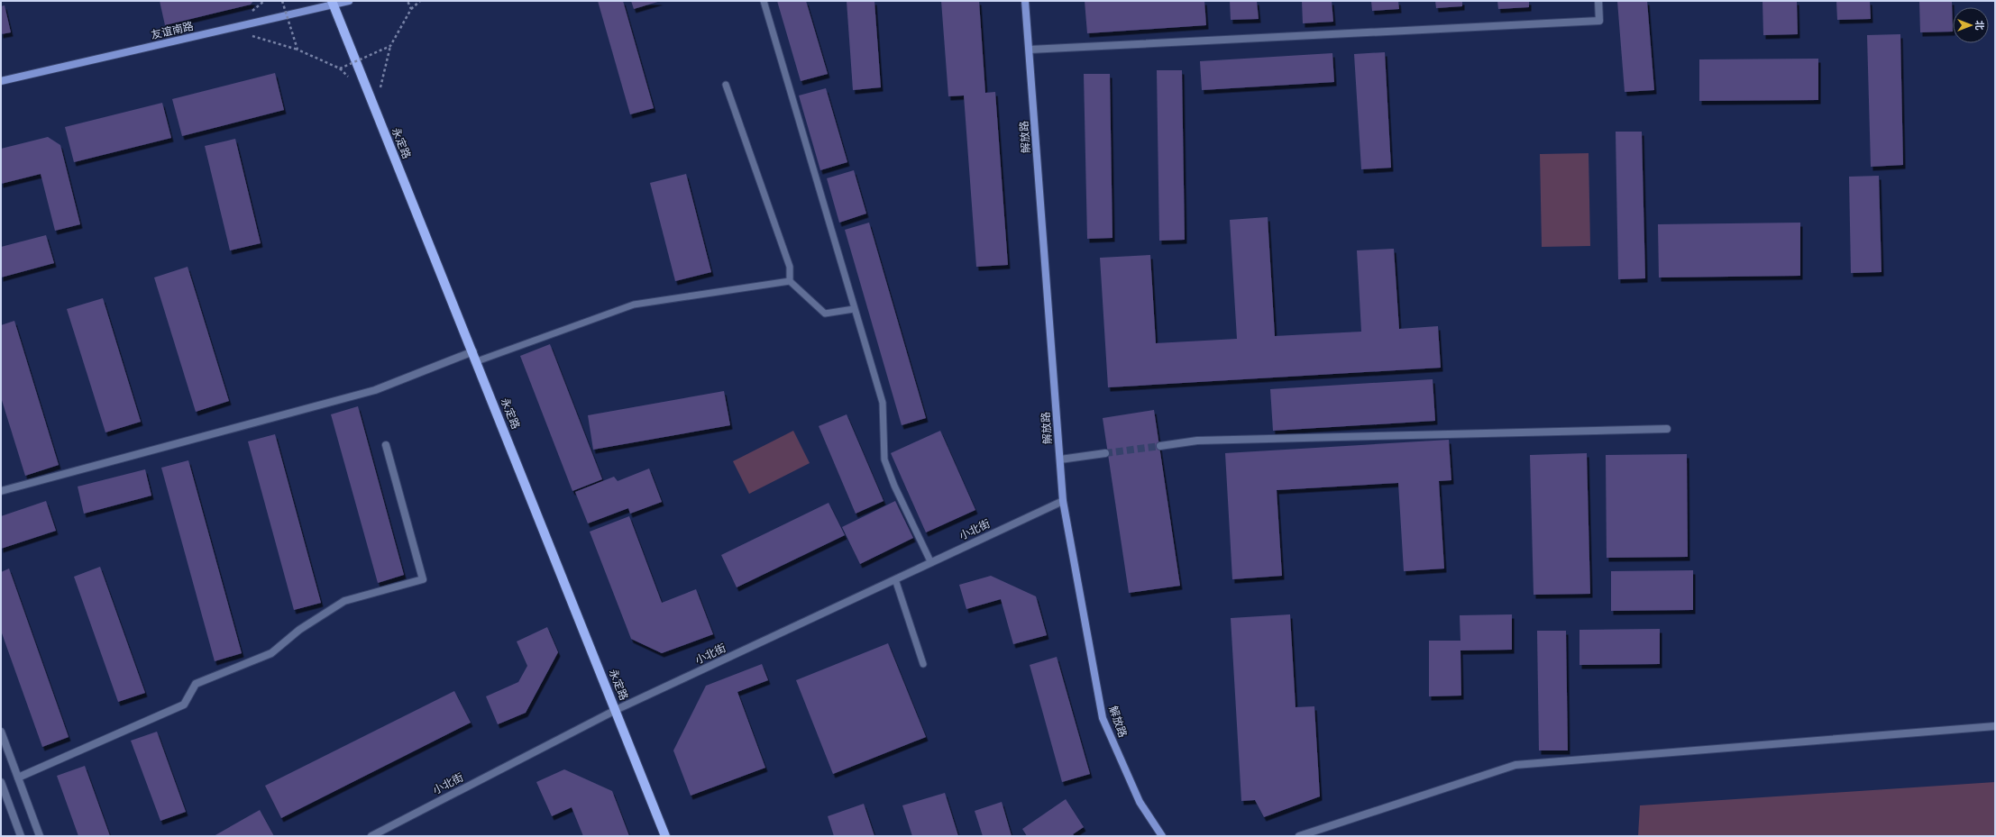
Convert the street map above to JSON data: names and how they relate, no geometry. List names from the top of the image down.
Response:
{
  "streets": {
    "main road": ["友谊南路", "解放路", "永定路"],
    "street": ["小北街"]
  },
  "crossings": [
    ["友谊南路", "永定路"],
    ["解放路", "小北街"],
    ["永定路", "小北街"]
  ],
  "north": "right"
}
